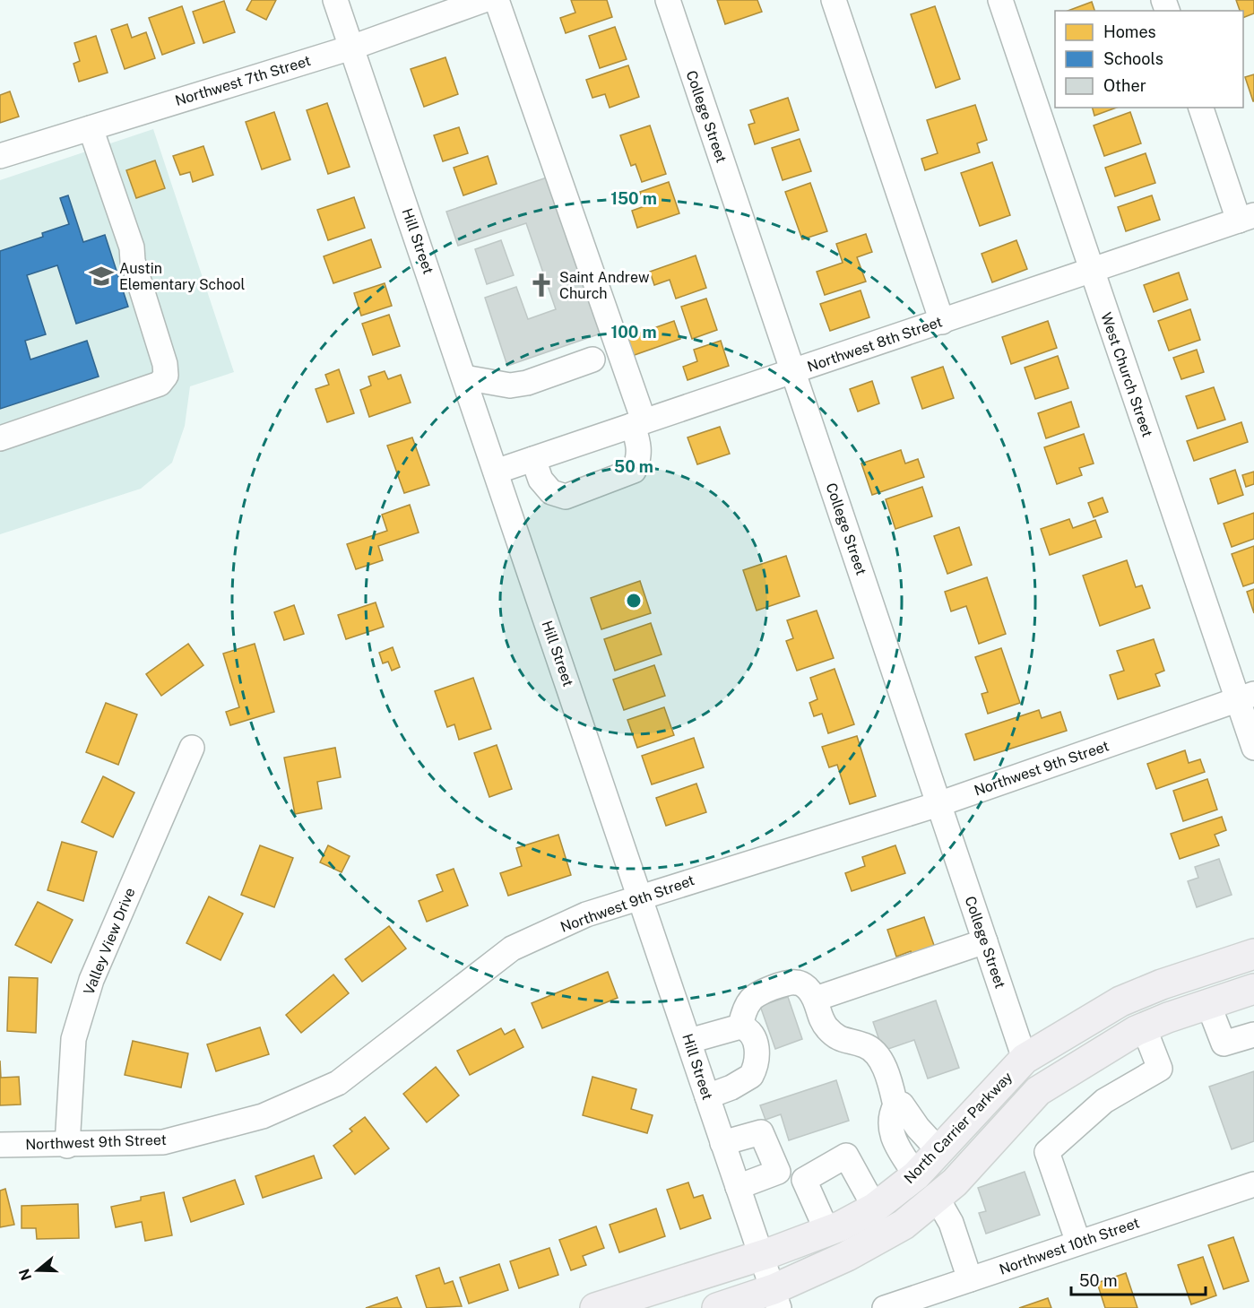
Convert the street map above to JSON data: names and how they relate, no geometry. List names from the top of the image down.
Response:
{
  "streets": {
    "main road": ["North Carrier Parkway"],
    "street": [
      "Northwest 7th Street",
      "College Street",
      "Hill Street",
      "Northwest 8th Street",
      "West Church Street",
      "Northwest 9th Street",
      "Valley View Drive",
      "Northwest 10th Street"
    ]
  },
  "crossings": [
    ["Northwest 7th Street", "Hill Street"],
    ["College Street", "Northwest 8th Street"],
    ["College Street", "Northwest 9th Street"],
    ["College Street", "North Carrier Parkway"],
    ["Hill Street", "Northwest 8th Street"],
    ["Hill Street", "Northwest 9th Street"],
    ["Hill Street", "North Carrier Parkway"],
    ["Northwest 8th Street", "West Church Street"],
    ["West Church Street", "Northwest 9th Street"],
    ["Northwest 9th Street", "Valley View Drive"]
  ],
  "places": {
    "school or university": ["Austin Elementary School"],
    "church": ["Saint Andrew Church"]
  },
  "legend": ["Homes", "Schools", "Other"],
  "scale_bar": "50 m",
  "north": "left",
  "rings": ["150 m", "100 m", "50 m"]
}
